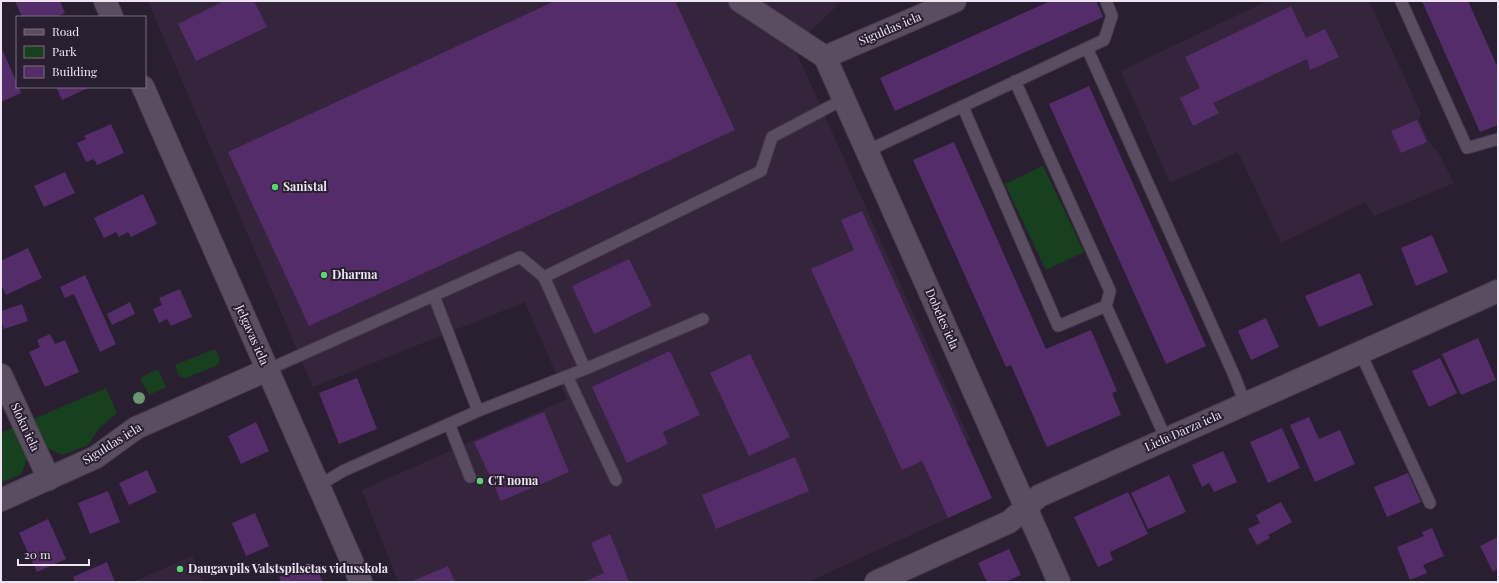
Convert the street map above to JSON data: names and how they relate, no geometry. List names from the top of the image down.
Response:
{
  "streets": {
    "street": [
      "Siguldas iela",
      "Dobeles iela",
      "Jelgavas iela",
      "Sloku iela",
      "Lielā Dārza iela"
    ]
  },
  "crossings": [
    ["Siguldas iela", "Dobeles iela"],
    ["Siguldas iela", "Jelgavas iela"],
    ["Siguldas iela", "Sloku iela"],
    ["Dobeles iela", "Lielā Dārza iela"]
  ],
  "places": [
    "Sanistal",
    "Dharma",
    "CT noma",
    "Daugavpils Valstspilsētas vidusskola"
  ],
  "legend": ["Road", "Park", "Building"],
  "scale_bar": "20 m"
}
